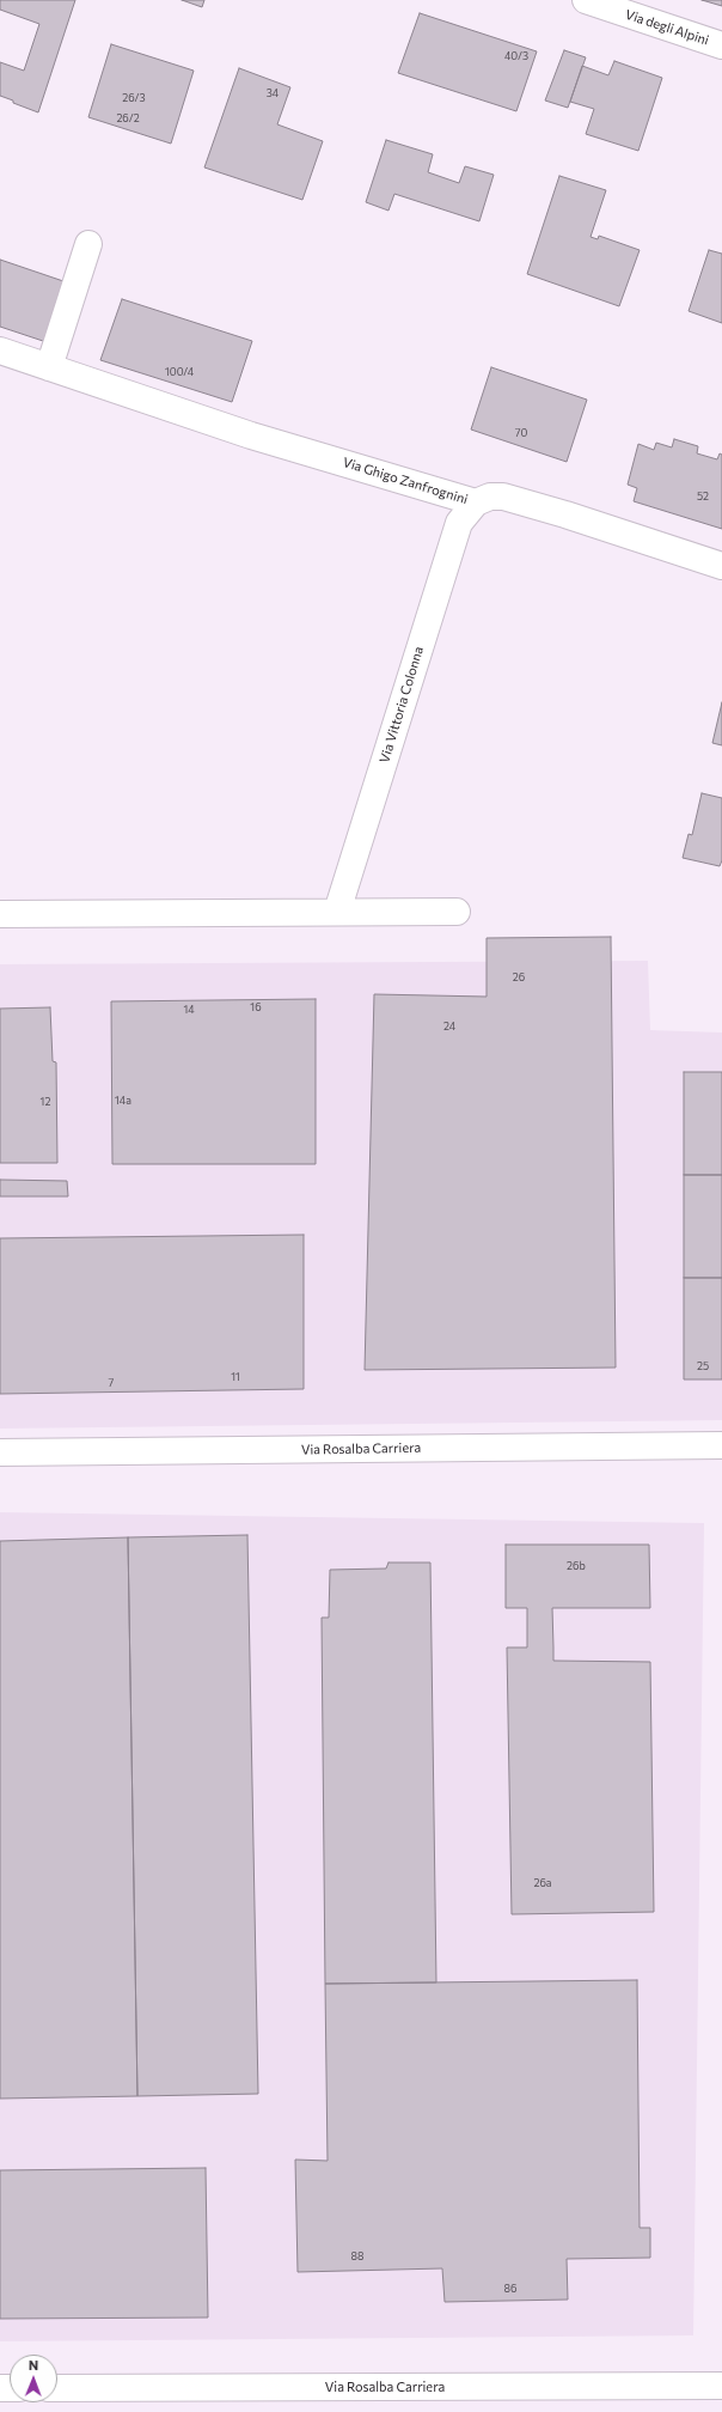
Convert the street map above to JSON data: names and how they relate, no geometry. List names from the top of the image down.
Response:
{
  "streets": {
    "street": [
      "Via degli Alpini",
      "Via Ghigo Zanfrognini",
      "Via Vittoria Colonna",
      "Via Rosalba Carriera"
    ]
  },
  "crossings": [
    ["Via Ghigo Zanfrognini", "Via Vittoria Colonna"]
  ],
  "house_numbers": [
    "40/3",
    "34",
    "26/3",
    "26/2",
    "100/4",
    "70",
    "52",
    "26",
    "16",
    "14",
    "24",
    "14a",
    "12",
    "25",
    "11",
    "7",
    "26b",
    "26a",
    "88",
    "86"
  ],
  "north": "top"
}
